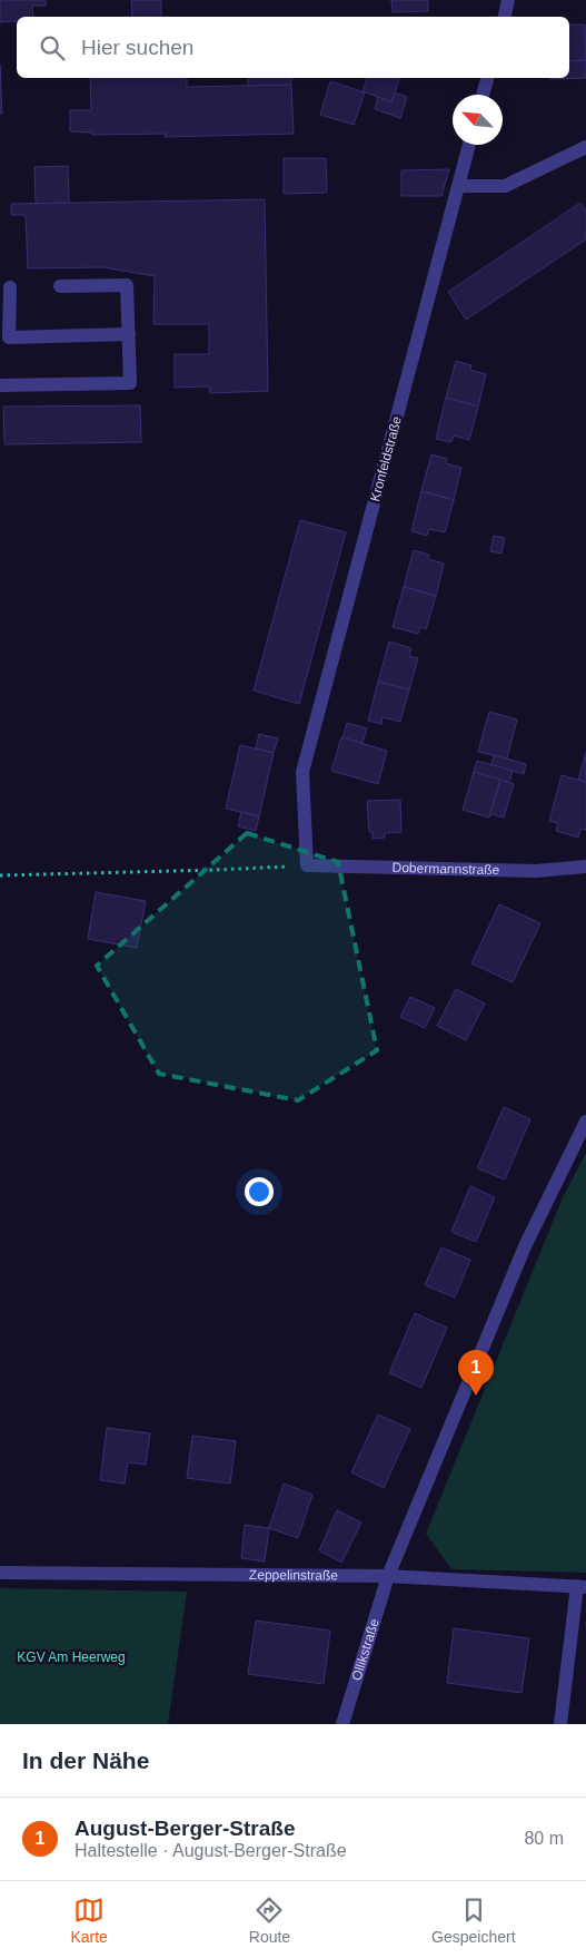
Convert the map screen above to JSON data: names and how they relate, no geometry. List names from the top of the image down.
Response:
{
  "streets": {
    "street": [
      "Kronfeldstraße",
      "Dobermannstraße",
      "Zeppelinstraße",
      "Ollikstraße"
    ]
  },
  "crossings": [
    ["Kronfeldstraße", "Dobermannstraße"],
    ["Zeppelinstraße", "Ollikstraße"]
  ],
  "parks": ["KGV Am Heerweg"],
  "north": "top left",
  "page": {
    "search": "Hier suchen",
    "pins": "1",
    "heading": "In der Nähe",
    "list": [
      {
        "mark": "1",
        "name": "August-Berger-Straße",
        "note": "Haltestelle · August-Berger-Straße",
        "value": "80 m"
      }
    ],
    "nav": ["Karte", "Route", "Gespeichert"]
  }
}
